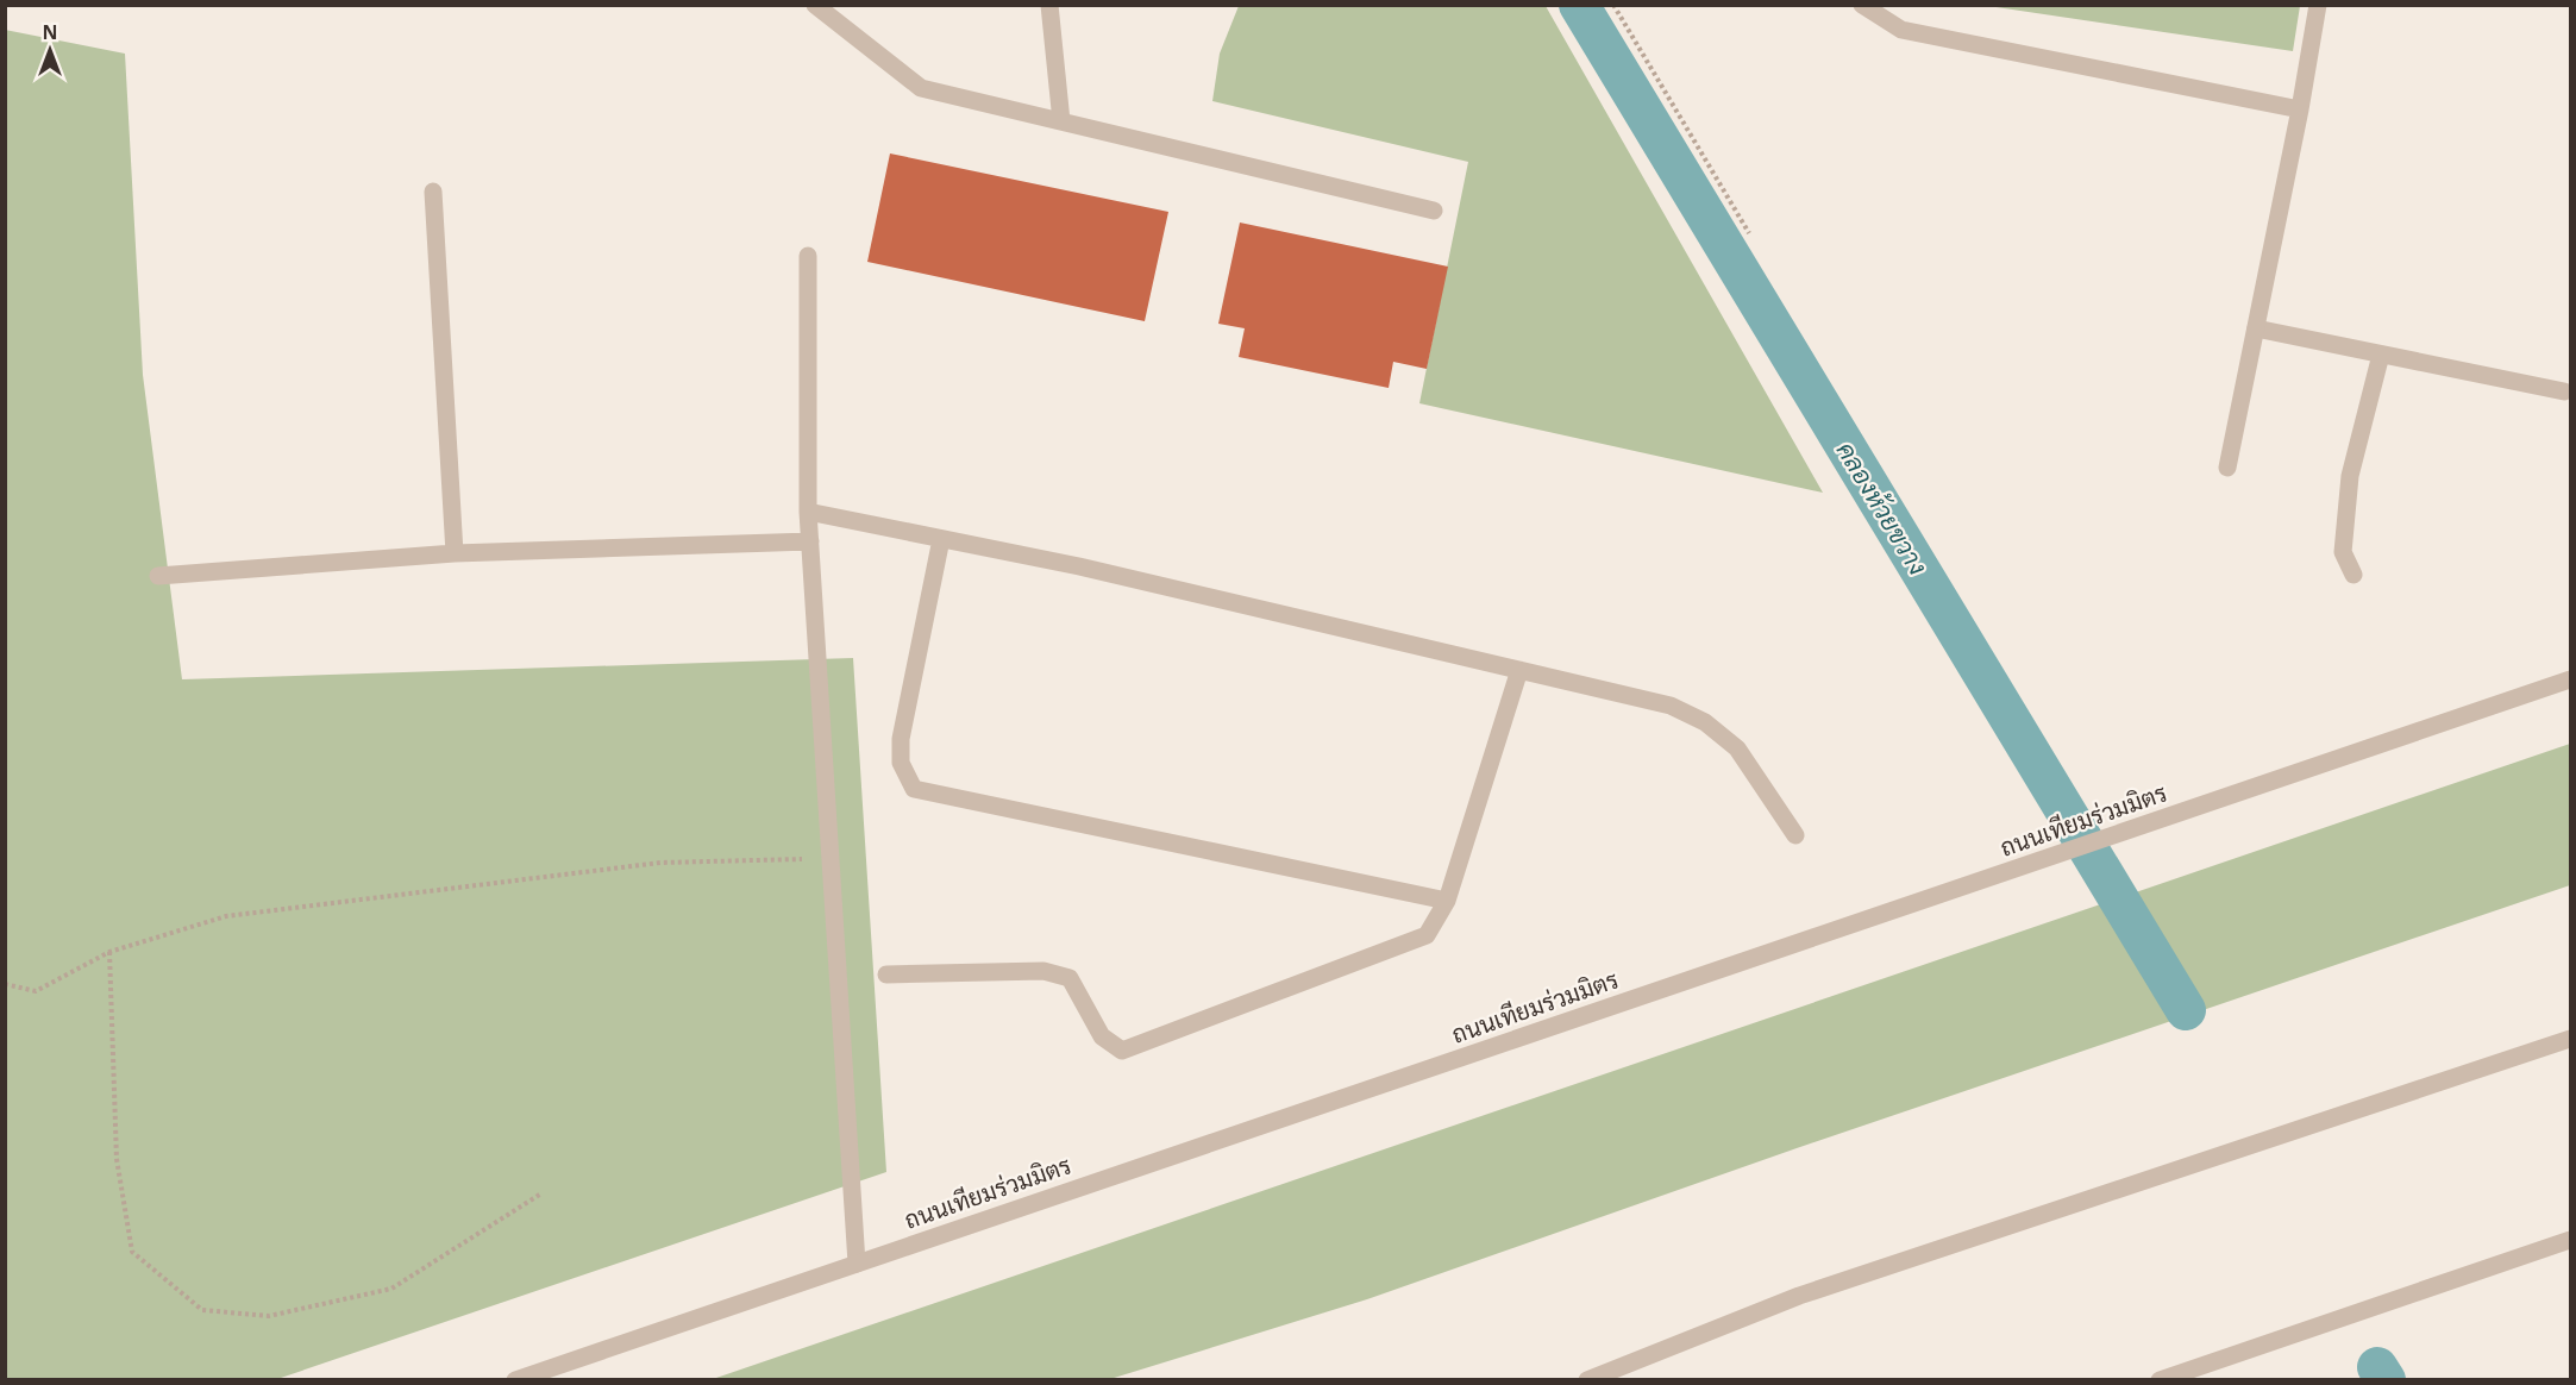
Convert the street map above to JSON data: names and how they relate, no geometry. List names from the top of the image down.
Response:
{
  "streets": {
    "street": ["ถนนเทียมร่วมมิตร"]
  },
  "water": ["คลองห้วยขวาง"],
  "north": "top"
}
